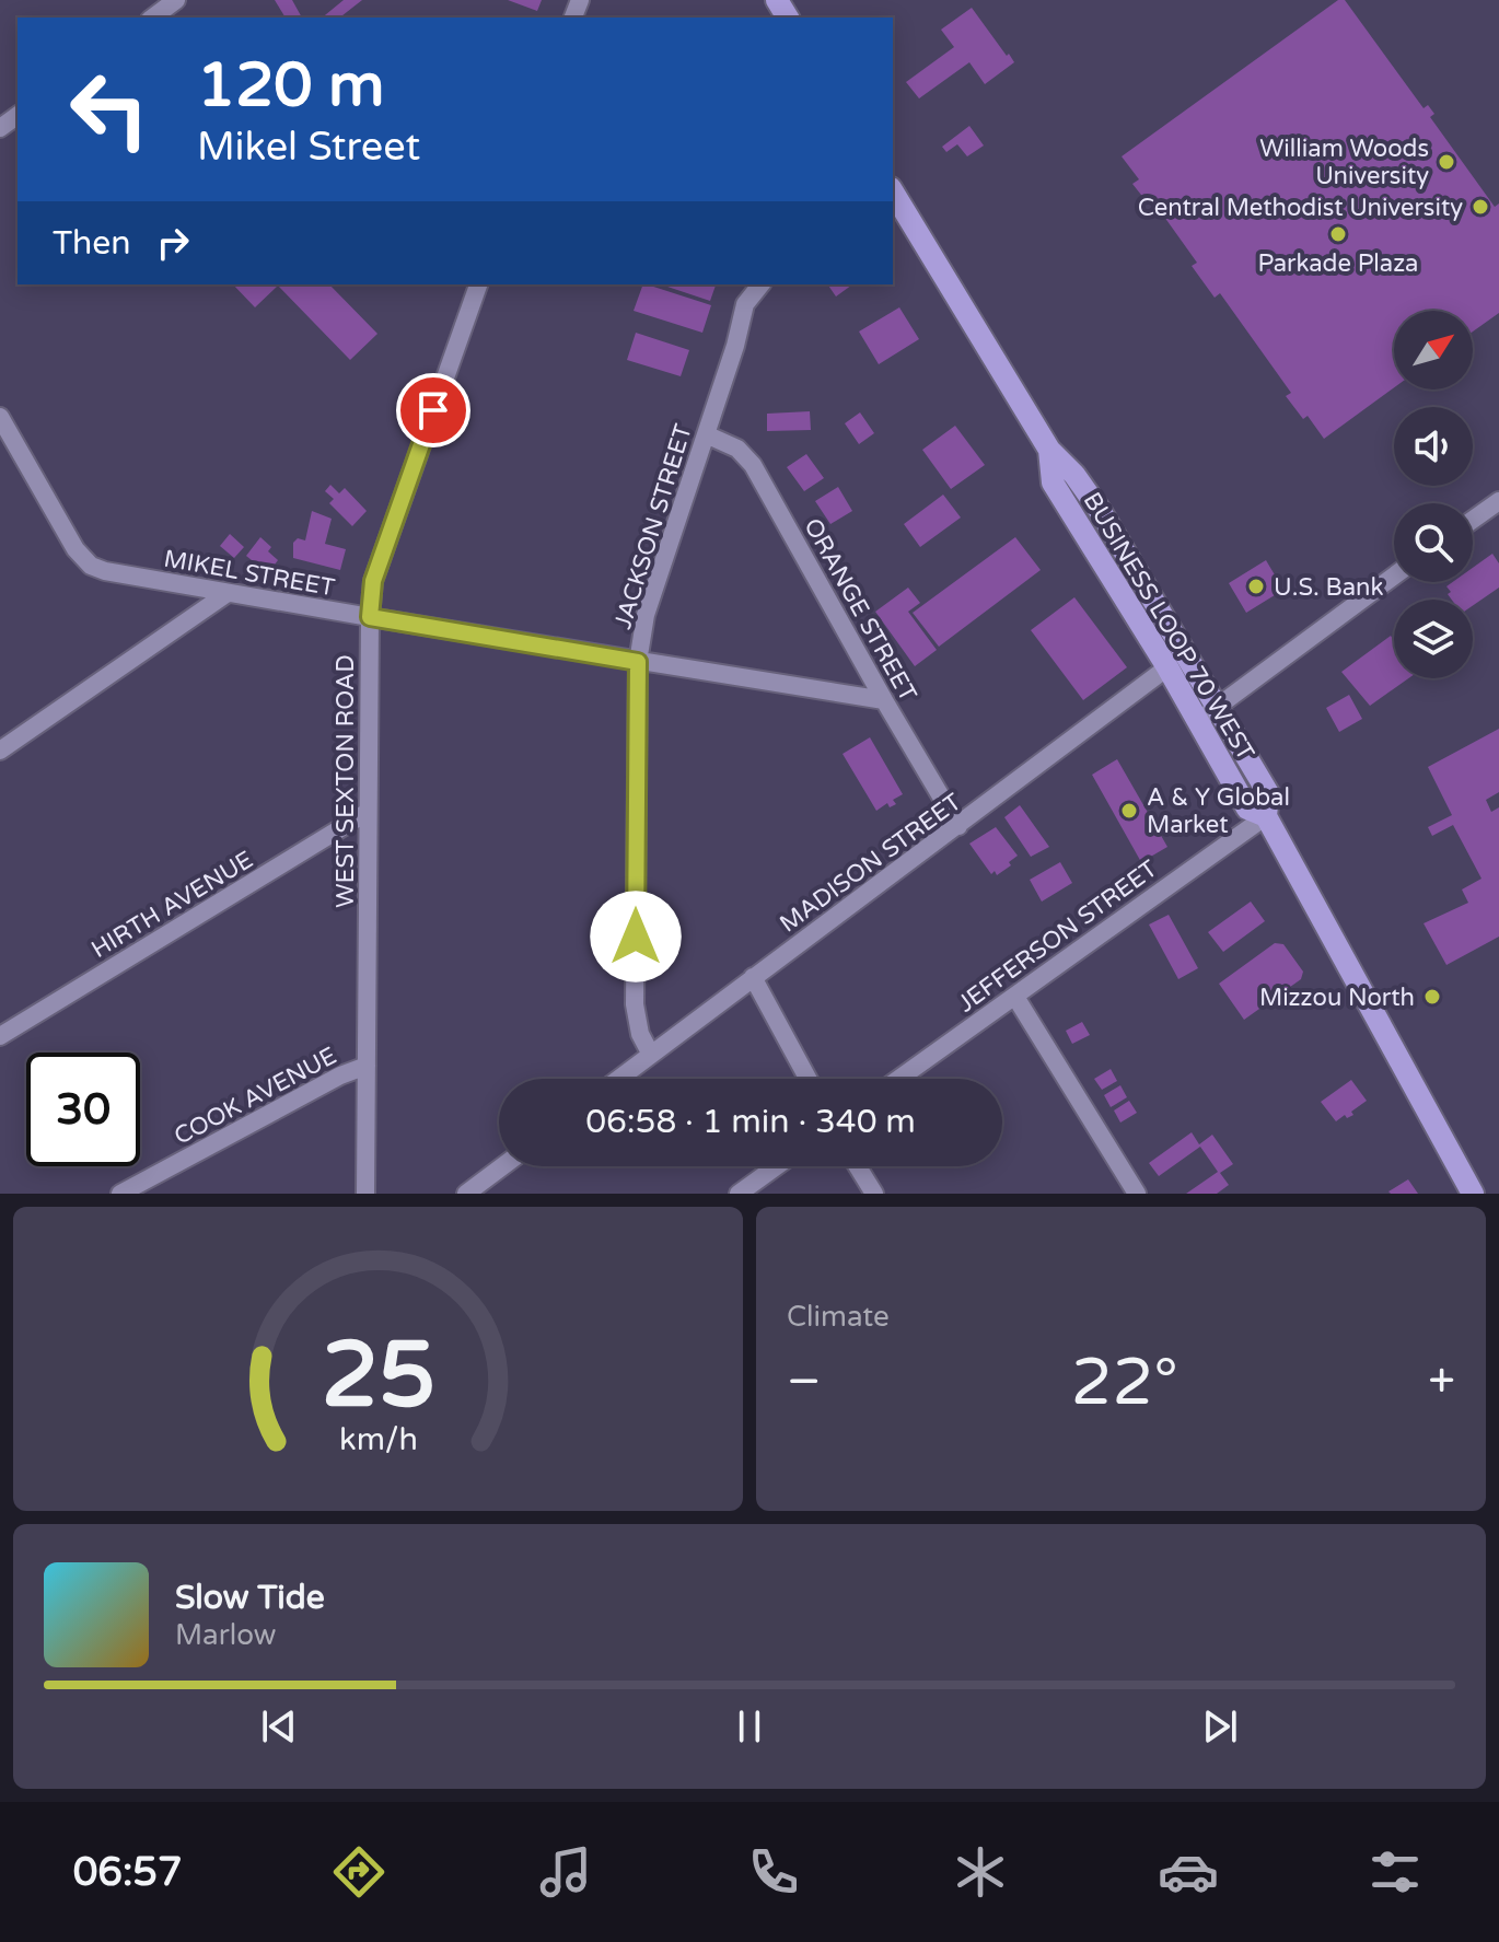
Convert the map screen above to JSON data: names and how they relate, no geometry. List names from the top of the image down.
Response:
{
  "streets": {
    "main road": ["BUSINESS LOOP 70 WEST"],
    "street": [
      "JACKSON STREET",
      "MIKEL STREET",
      "ORANGE STREET",
      "WEST SEXTON ROAD",
      "MADISON STREET",
      "HIRTH AVENUE",
      "JEFFERSON STREET",
      "COOK AVENUE"
    ]
  },
  "crossings": [
    ["JACKSON STREET", "MIKEL STREET"],
    ["JACKSON STREET", "ORANGE STREET"],
    ["JACKSON STREET", "MADISON STREET"],
    ["MIKEL STREET", "ORANGE STREET"],
    ["MIKEL STREET", "WEST SEXTON ROAD"],
    ["ORANGE STREET", "MADISON STREET"],
    ["BUSINESS LOOP 70 WEST", "MADISON STREET"],
    ["BUSINESS LOOP 70 WEST", "JEFFERSON STREET"],
    ["WEST SEXTON ROAD", "HIRTH AVENUE"],
    ["WEST SEXTON ROAD", "COOK AVENUE"]
  ],
  "places": [
    "William Woods University",
    "Central Methodist University",
    "Parkade Plaza",
    "U.S. Bank",
    "A & Y Global Market",
    "Mizzou North"
  ],
  "north": "top right",
  "page": {
    "turn": ["120 m", "Mikel Street"],
    "then": "Then",
    "limit": "30",
    "trip": "06:58 · 1 min · 340 m",
    "tile": "Climate",
    "heat": ["−", "22°", "+"],
    "song": ["Slow Tide", "Marlow"],
    "tabs": "06:57",
    "gauge": ["25", "km/h"]
  }
}
